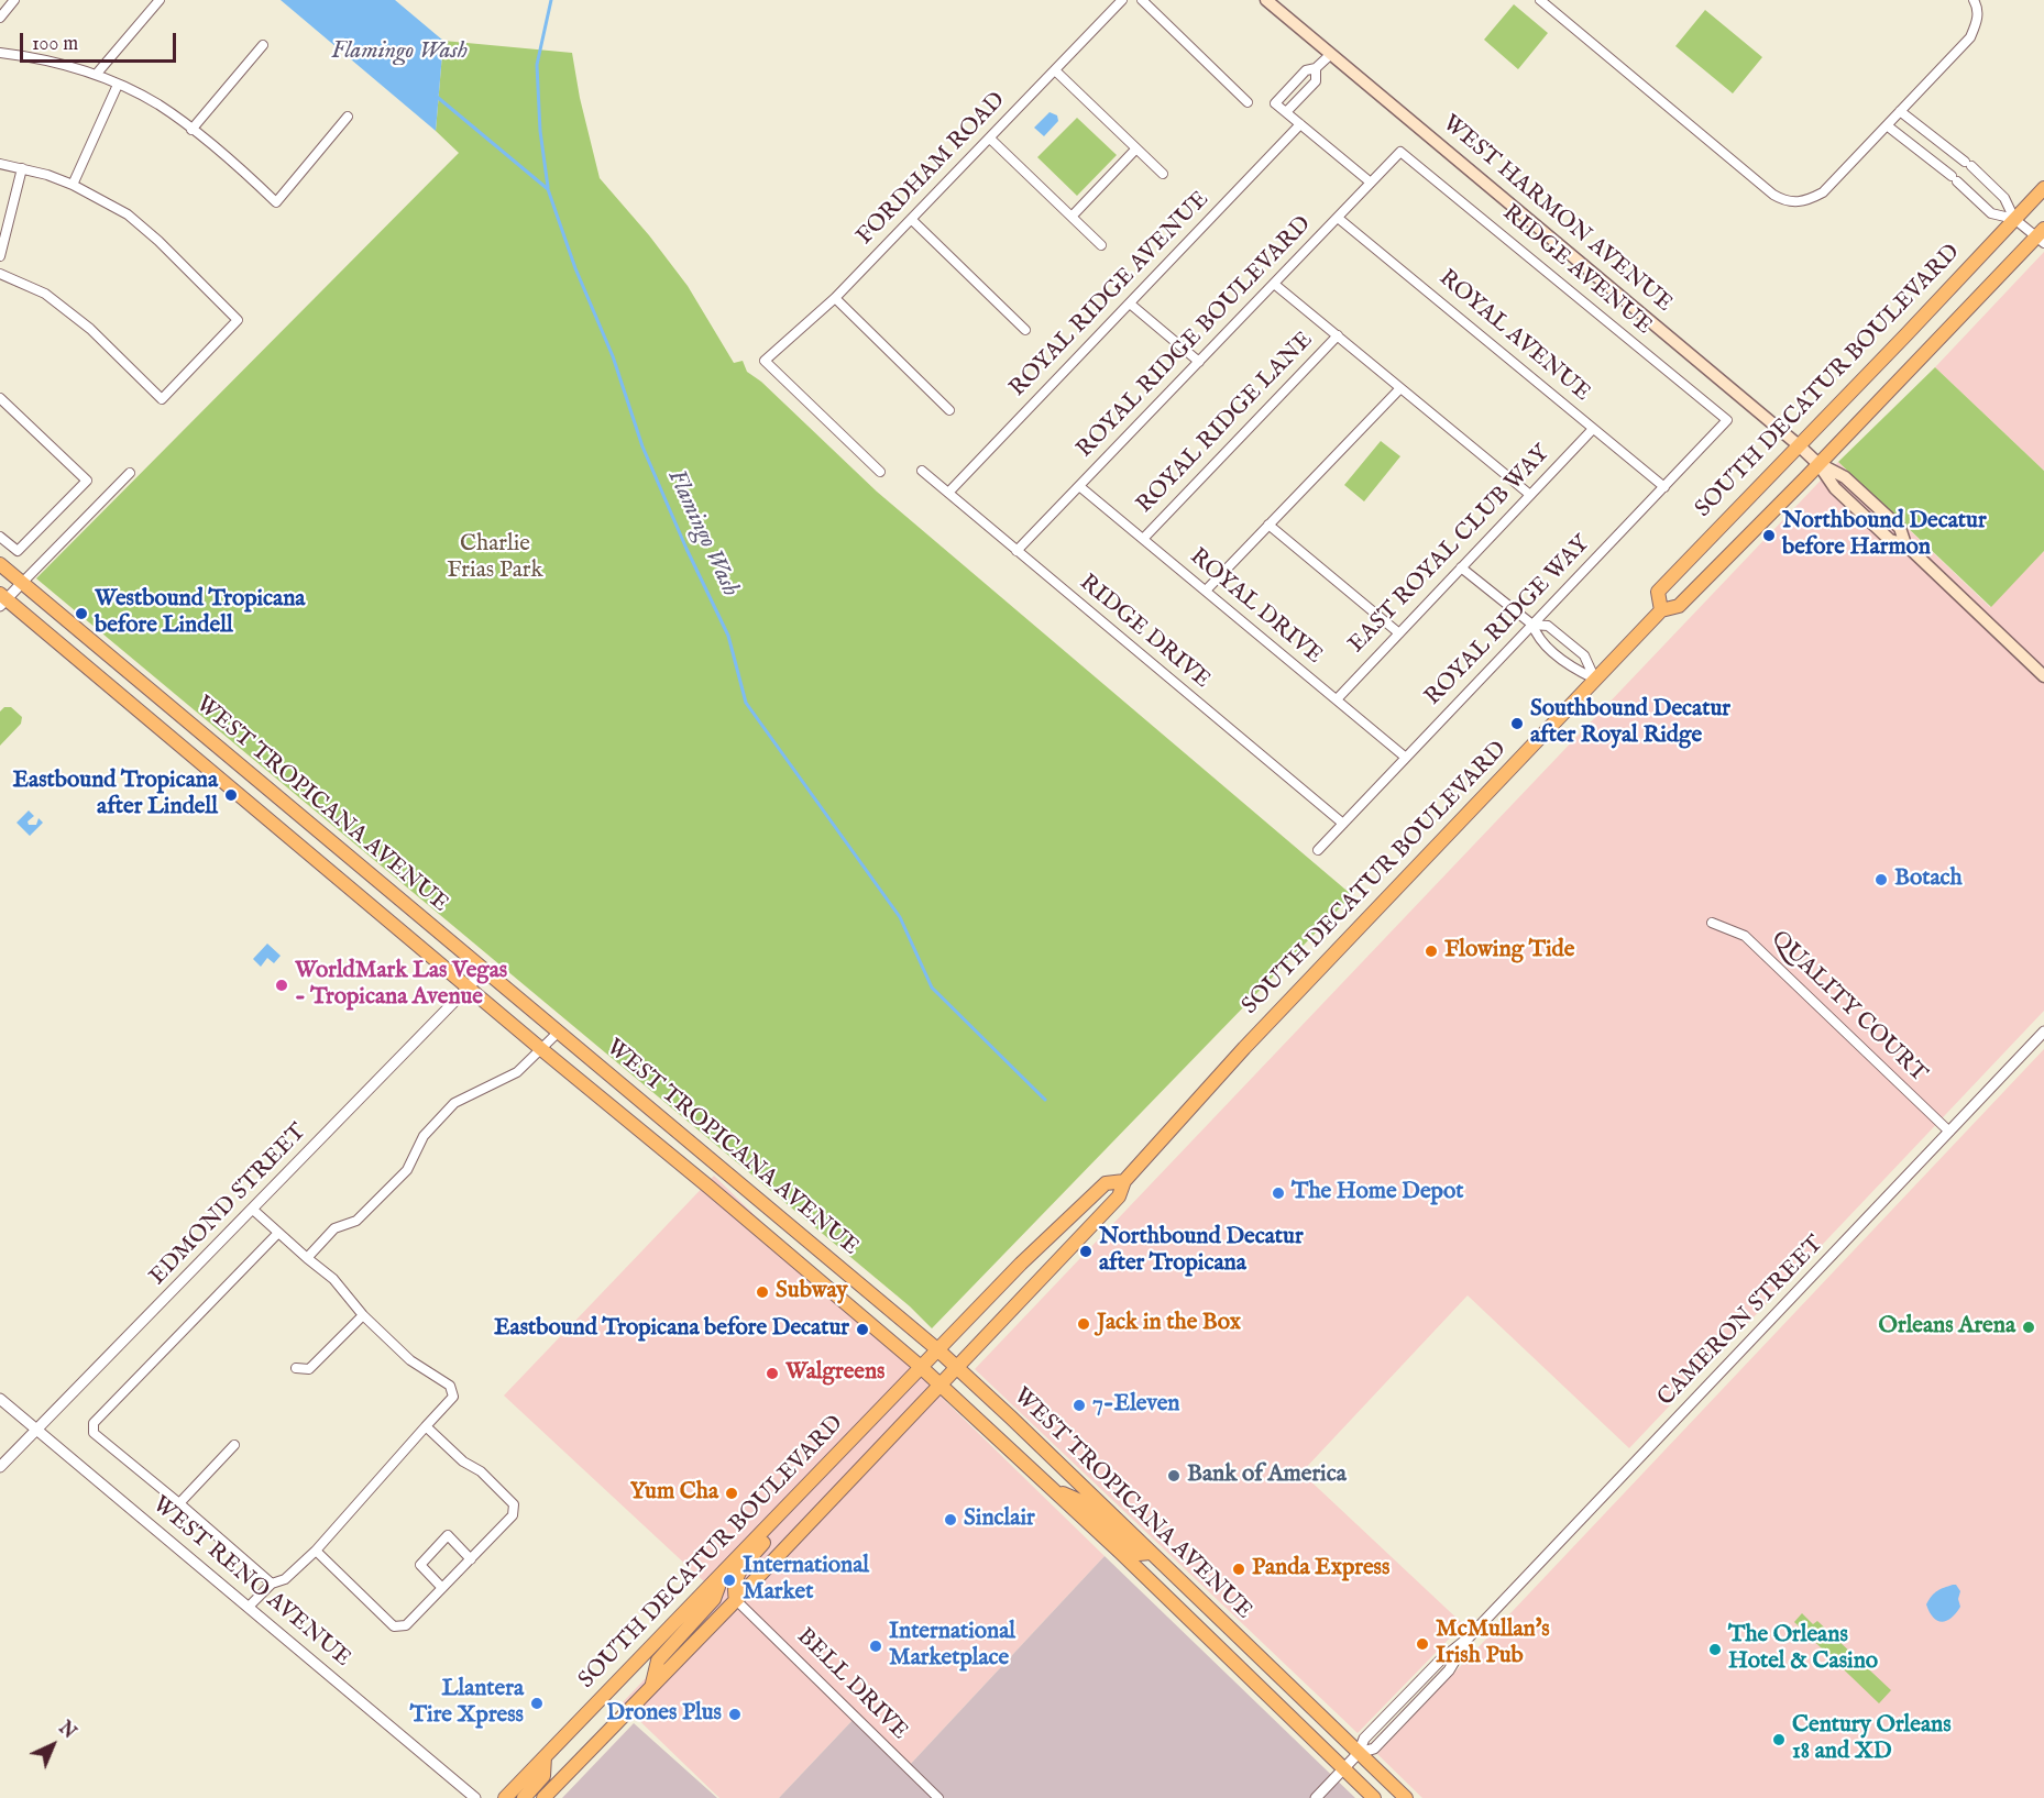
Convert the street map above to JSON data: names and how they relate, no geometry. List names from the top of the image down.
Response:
{
  "streets": {
    "main road": ["WEST HARMON AVENUE", "SOUTH DECATUR BOULEVARD", "WEST TROPICANA AVENUE"],
    "street": [
      "FORDHAM ROAD",
      "RIDGE AVENUE",
      "ROYAL RIDGE AVENUE",
      "ROYAL AVENUE",
      "ROYAL RIDGE BOULEVARD",
      "ROYAL RIDGE LANE",
      "EAST ROYAL CLUB WAY",
      "ROYAL DRIVE",
      "ROYAL RIDGE WAY",
      "RIDGE DRIVE",
      "QUALITY COURT",
      "EDMOND STREET",
      "CAMERON STREET",
      "WEST RENO AVENUE",
      "BELL DRIVE"
    ]
  },
  "crossings": [
    ["WEST HARMON AVENUE", "SOUTH DECATUR BOULEVARD"],
    ["RIDGE AVENUE", "ROYAL RIDGE BOULEVARD"],
    ["RIDGE AVENUE", "ROYAL RIDGE WAY"],
    ["ROYAL RIDGE AVENUE", "RIDGE DRIVE"],
    ["ROYAL AVENUE", "ROYAL RIDGE BOULEVARD"],
    ["ROYAL AVENUE", "EAST ROYAL CLUB WAY"],
    ["ROYAL AVENUE", "ROYAL RIDGE WAY"],
    ["ROYAL RIDGE BOULEVARD", "ROYAL DRIVE"],
    ["ROYAL RIDGE BOULEVARD", "RIDGE DRIVE"],
    ["SOUTH DECATUR BOULEVARD", "WEST TROPICANA AVENUE"],
    ["SOUTH DECATUR BOULEVARD", "BELL DRIVE"],
    ["ROYAL RIDGE LANE", "ROYAL DRIVE"],
    ["EAST ROYAL CLUB WAY", "ROYAL DRIVE"],
    ["ROYAL DRIVE", "ROYAL RIDGE WAY"],
    ["ROYAL RIDGE WAY", "RIDGE DRIVE"],
    ["WEST TROPICANA AVENUE", "EDMOND STREET"],
    ["WEST TROPICANA AVENUE", "CAMERON STREET"],
    ["QUALITY COURT", "CAMERON STREET"],
    ["EDMOND STREET", "WEST RENO AVENUE"]
  ],
  "water": ["Flamingo Wash"],
  "parks": ["Charlie Frias Park"],
  "places": [
    "Northbound Decatur before Harmon",
    "Westbound Tropicana before Lindell",
    "Southbound Decatur after Royal Ridge",
    "Eastbound Tropicana after Lindell",
    "Botach",
    "Flowing Tide",
    "WorldMark Las Vegas - Tropicana Avenue",
    "The Home Depot",
    "Northbound Decatur after Tropicana",
    "Subway",
    "Jack in the Box",
    "Orleans Arena",
    "Eastbound Tropicana before Decatur",
    "Walgreens",
    "7-Eleven",
    "Bank of America",
    "Yum Cha",
    "Sinclair",
    "Panda Express",
    "International Market",
    "McMullan's Irish Pub",
    "International Marketplace",
    "The Orleans Hotel & Casino",
    "Llantera Tire Xpress",
    "Drones Plus",
    "Century Orleans 18 and XD"
  ],
  "scale_bar": "100 m",
  "north": "top right"
}
